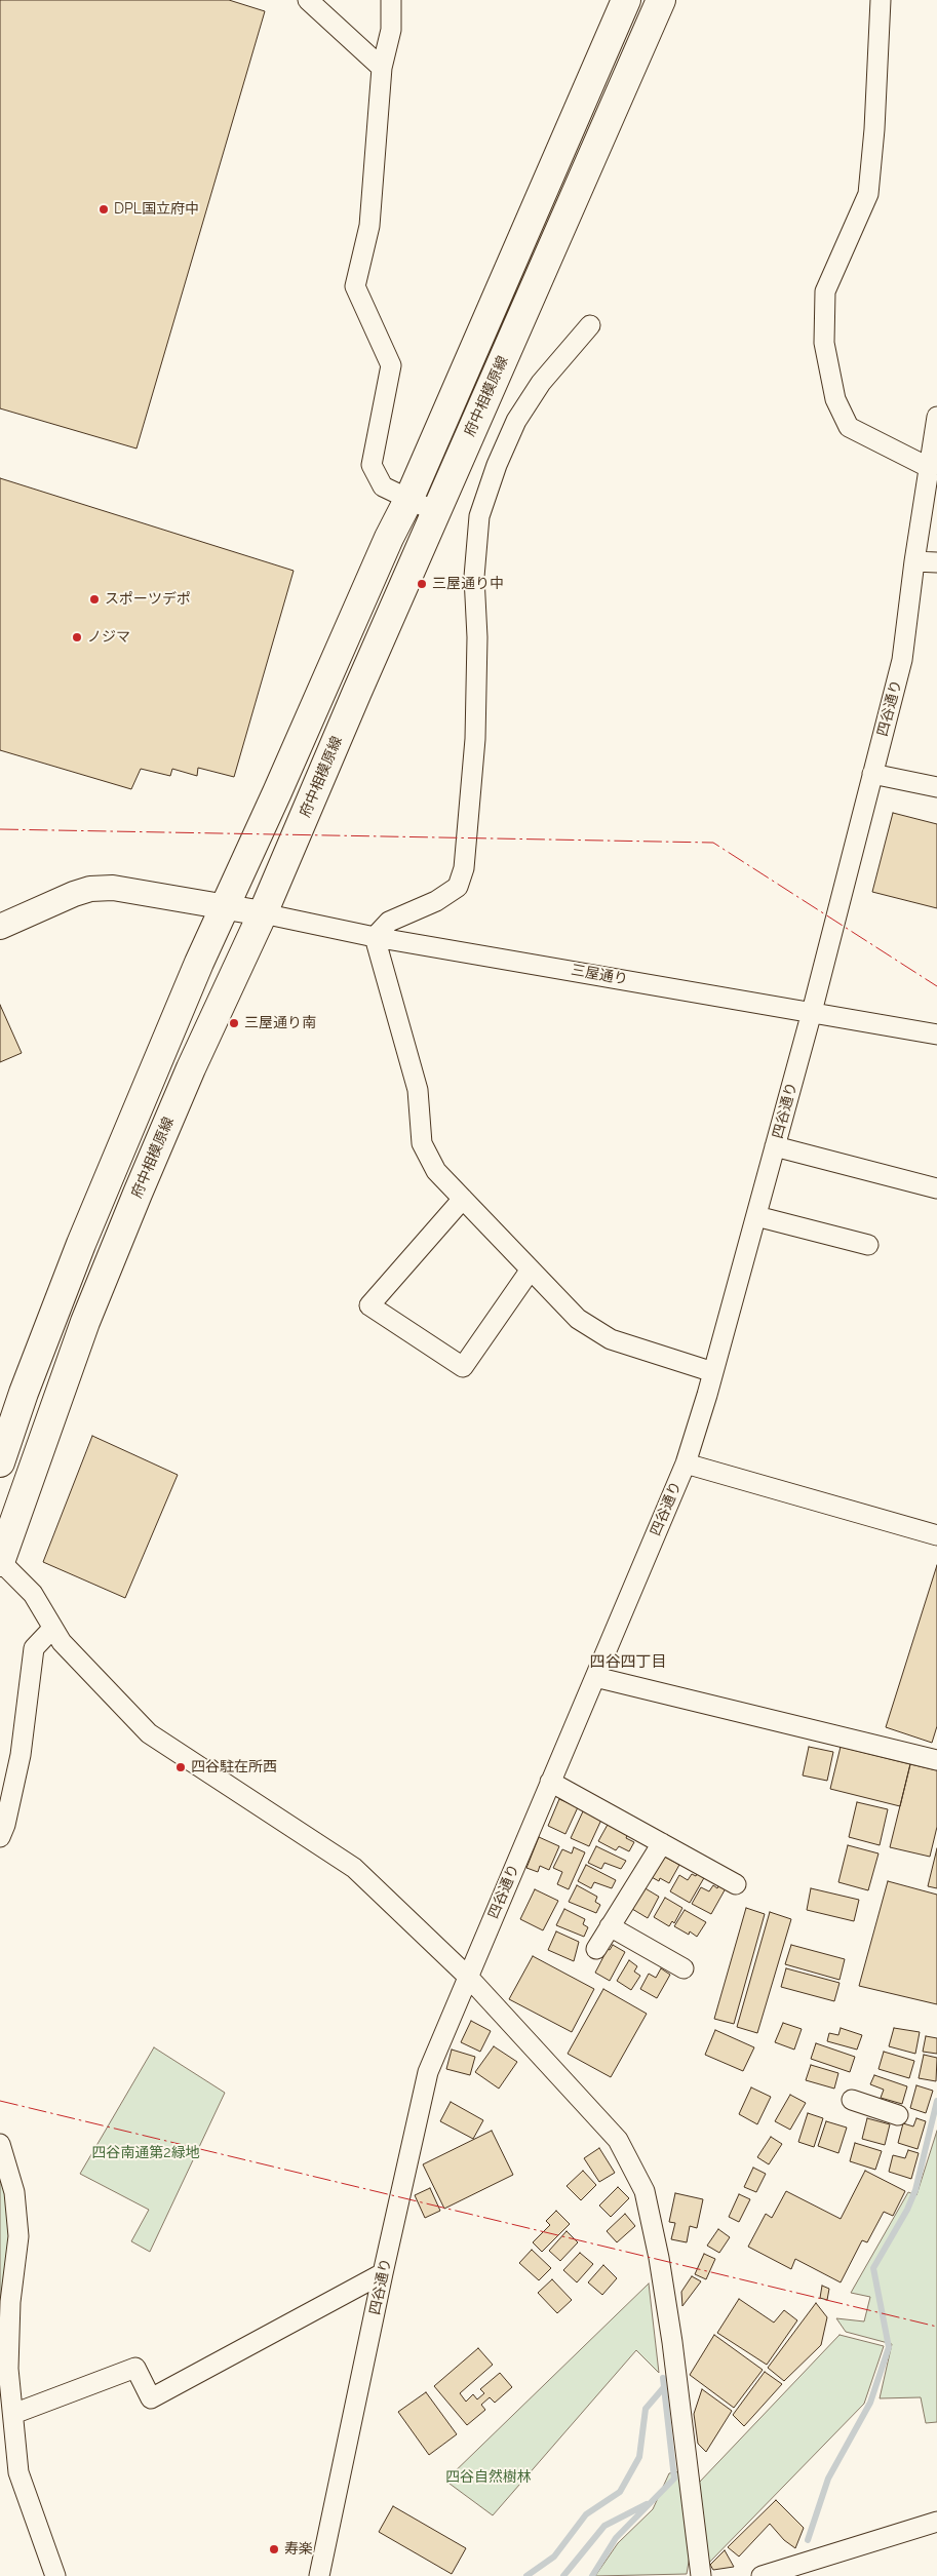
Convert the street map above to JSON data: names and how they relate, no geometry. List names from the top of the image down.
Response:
{
  "streets": {
    "main road": ["府中相模原線"],
    "street": ["四谷通り", "三屋通り"]
  },
  "crossings": [
    ["府中相模原線", "三屋通り"],
    ["四谷通り", "三屋通り"]
  ],
  "districts": ["四谷四丁目"],
  "parks": ["四谷南通第2緑地", "四谷自然樹林"],
  "places": [
    "DPL国立府中",
    "三屋通り中",
    "スポーツデポ",
    "ノジマ",
    "三屋通り南",
    "四谷駐在所西",
    "寿楽"
  ]
}
